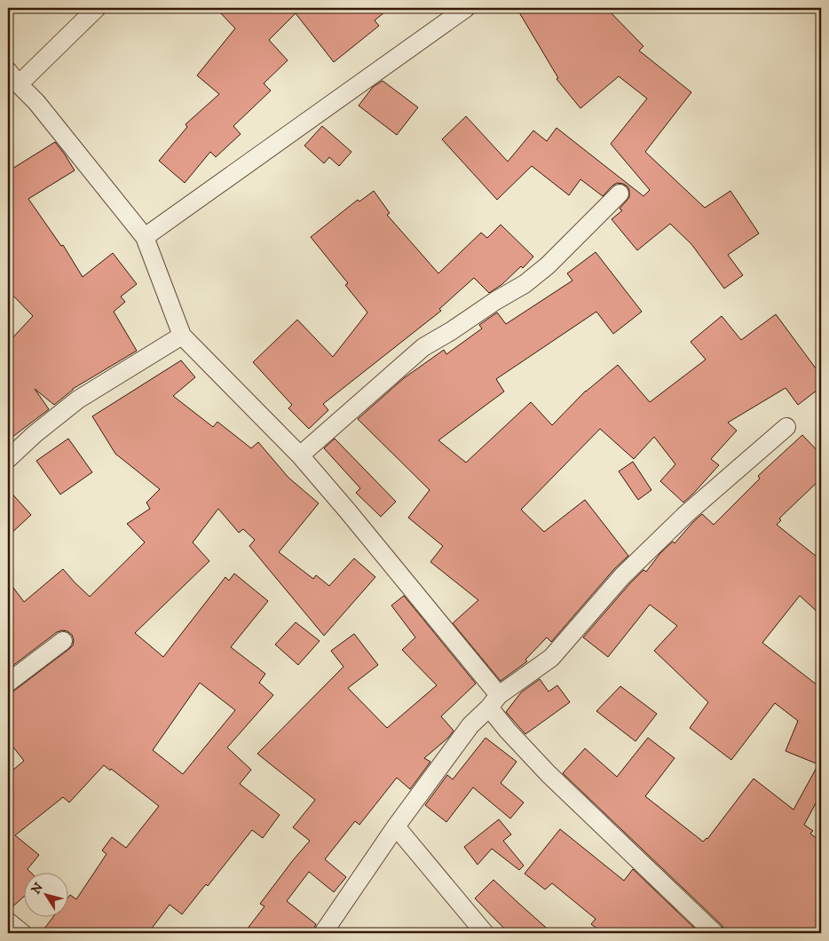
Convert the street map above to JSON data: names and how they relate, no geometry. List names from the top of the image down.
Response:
{
  "north": "top left"
}
